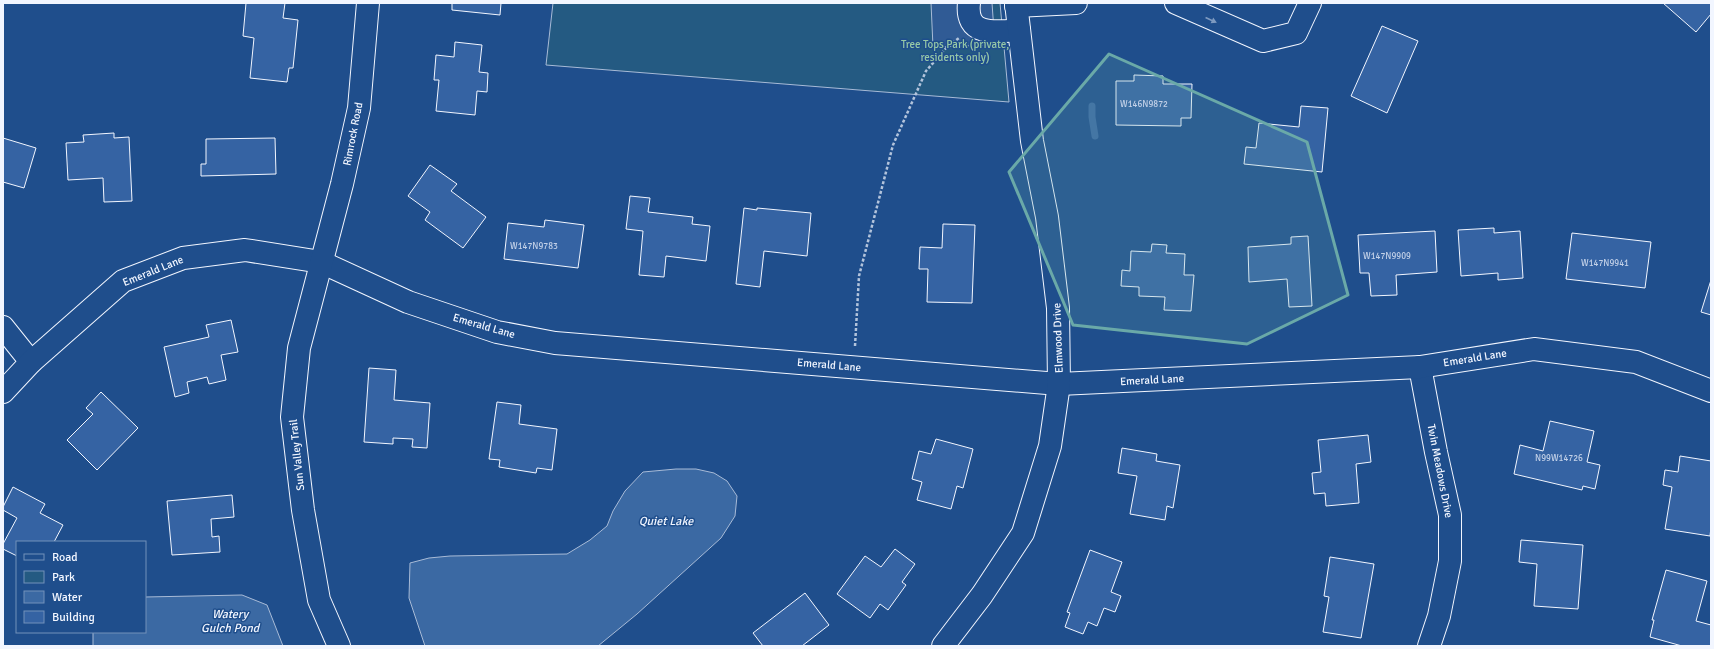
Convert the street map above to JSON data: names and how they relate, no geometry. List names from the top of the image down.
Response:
{
  "streets": {
    "street": [
      "Rimrock Road",
      "Emerald Lane",
      "Elmwood Drive",
      "Sun Valley Trail",
      "Twin Meadows Drive"
    ]
  },
  "crossings": [
    ["Rimrock Road", "Emerald Lane"],
    ["Rimrock Road", "Sun Valley Trail"],
    ["Emerald Lane", "Elmwood Drive"],
    ["Emerald Lane", "Sun Valley Trail"],
    ["Emerald Lane", "Twin Meadows Drive"]
  ],
  "water": ["Quiet Lake", "Watery Gulch Pond"],
  "parks": ["Tree Tops Park (private, residents only)"],
  "house_numbers": [
    "W146N9872",
    "W147N9783",
    "W147N9909",
    "W147N9941",
    "N99W14726"
  ],
  "legend": [
    "Road",
    "Park",
    "Water",
    "Building"
  ]
}
